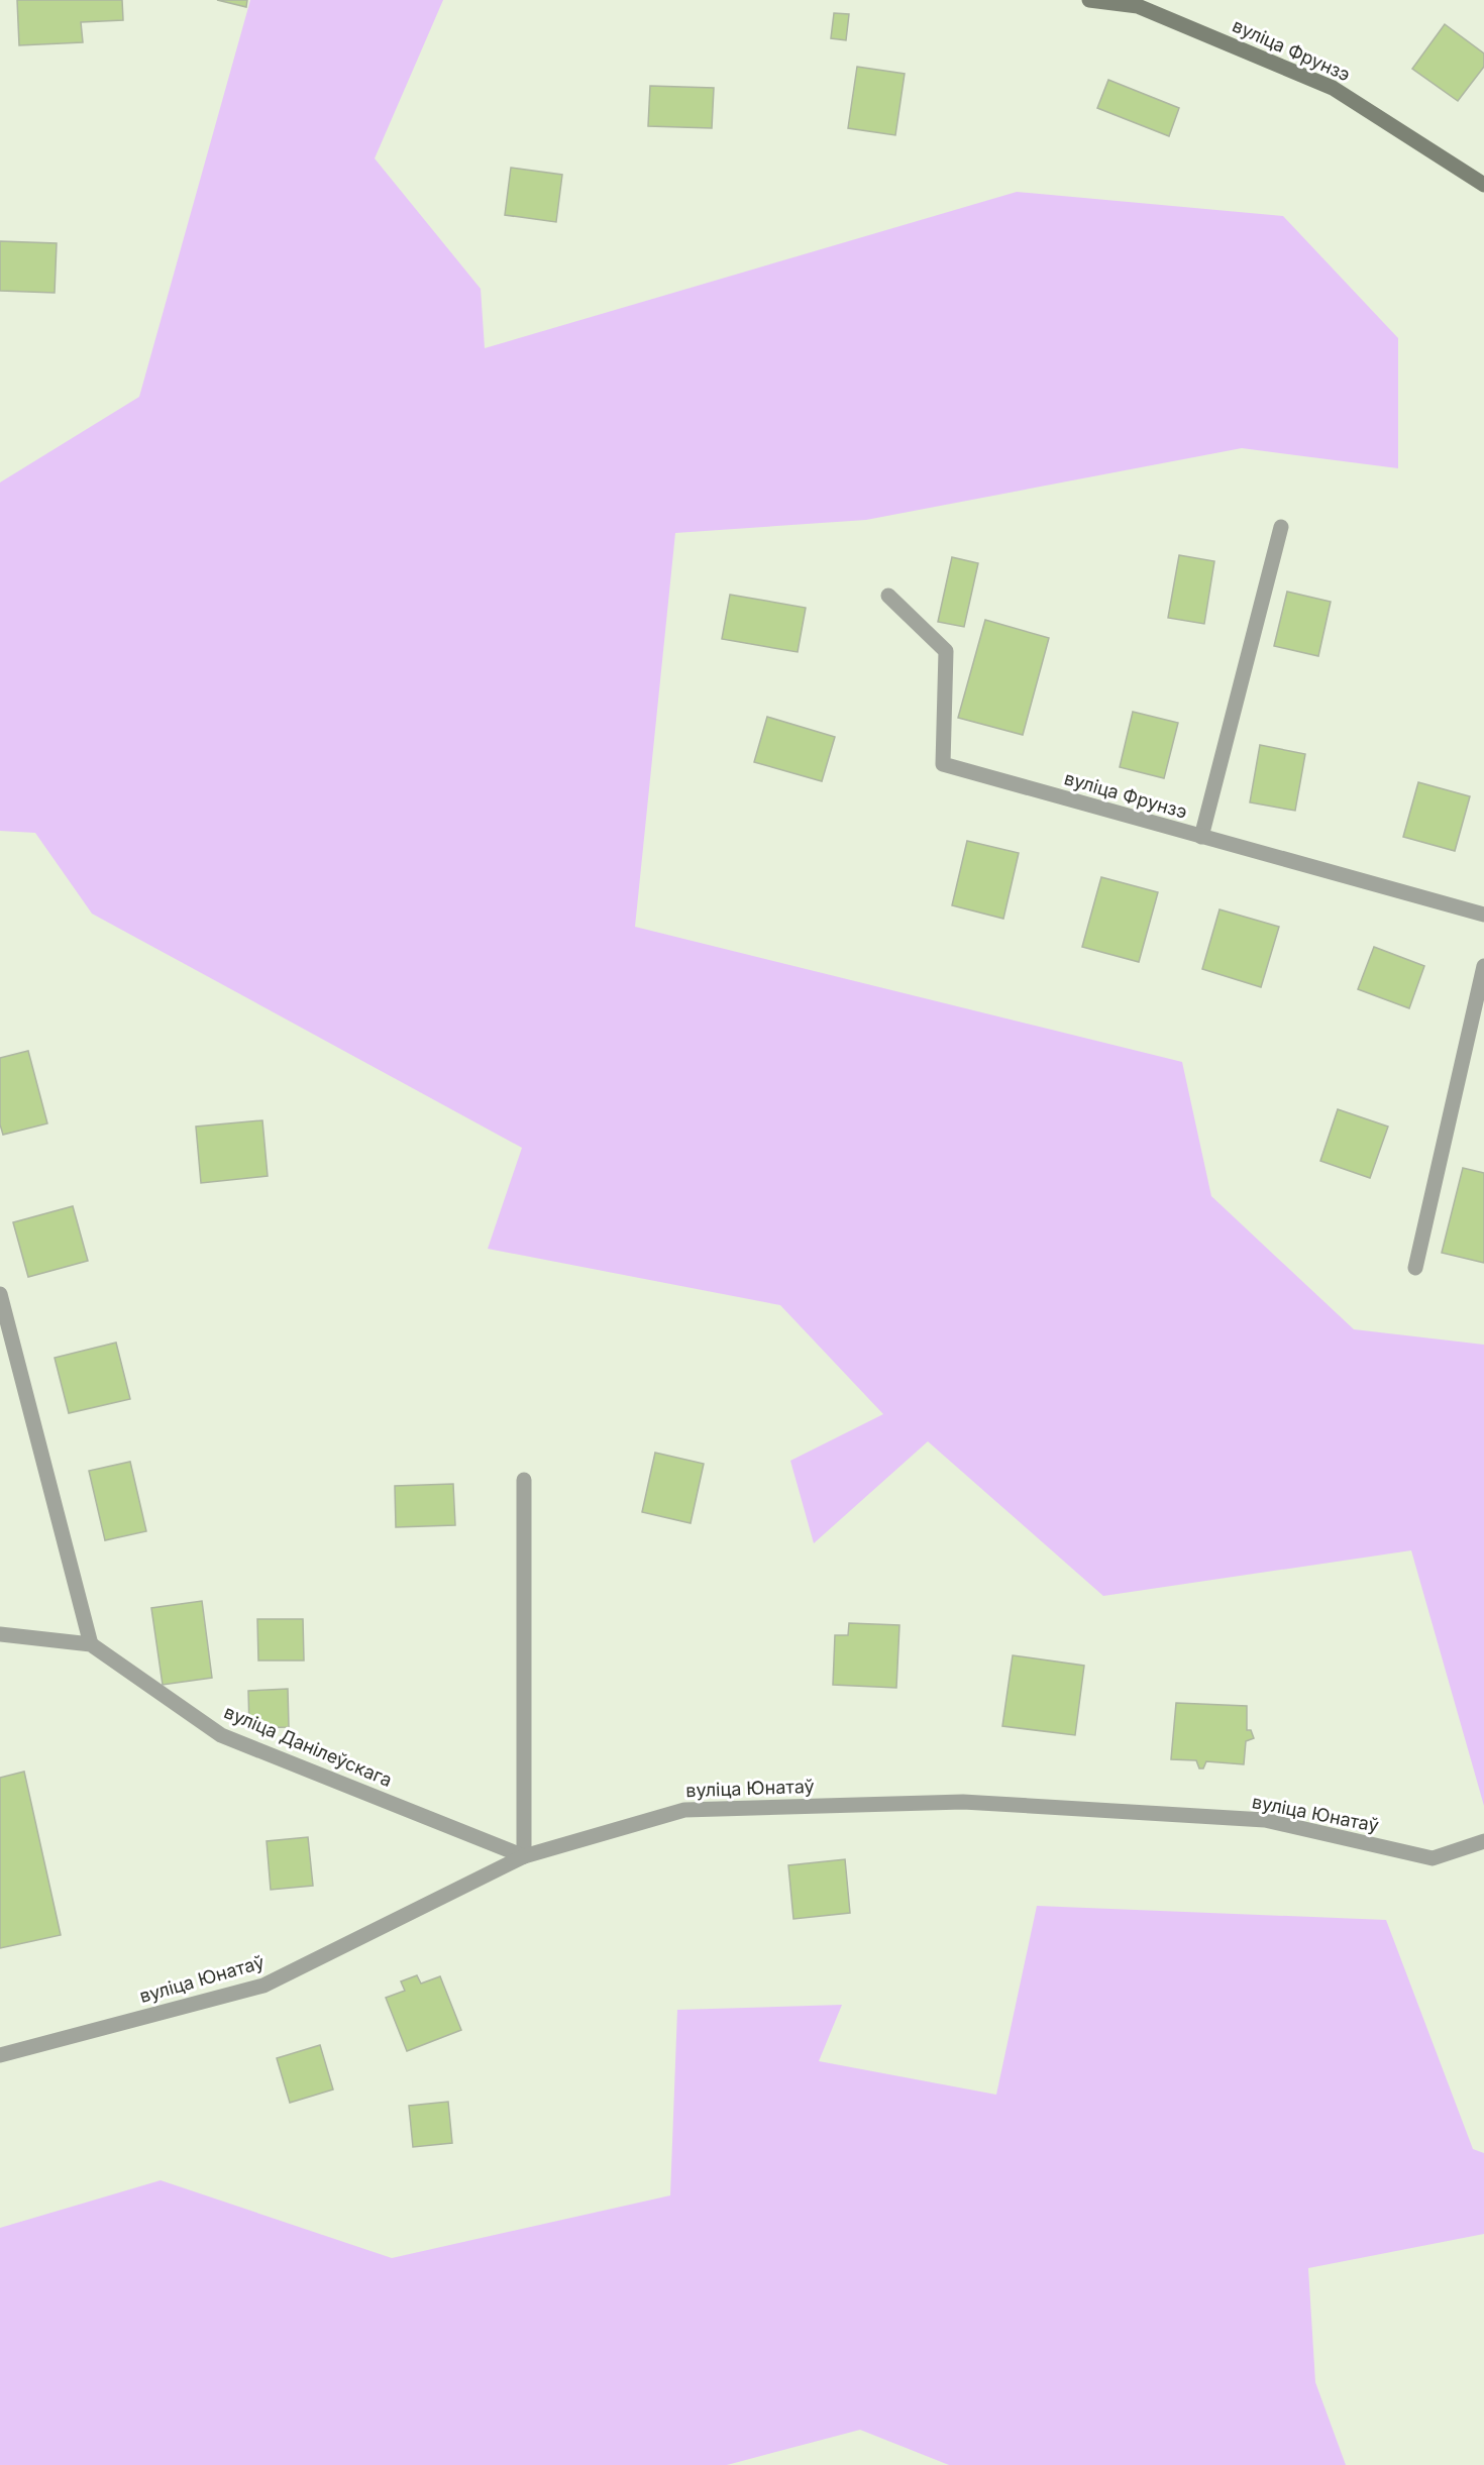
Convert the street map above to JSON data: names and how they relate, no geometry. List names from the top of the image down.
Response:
{
  "streets": {
    "street": ["вуліца Фрунзэ", "вуліца Данілеўскага", "вуліца Юнатаў"]
  },
  "crossings": [
    ["вуліца Данілеўскага", "вуліца Юнатаў"]
  ]
}
